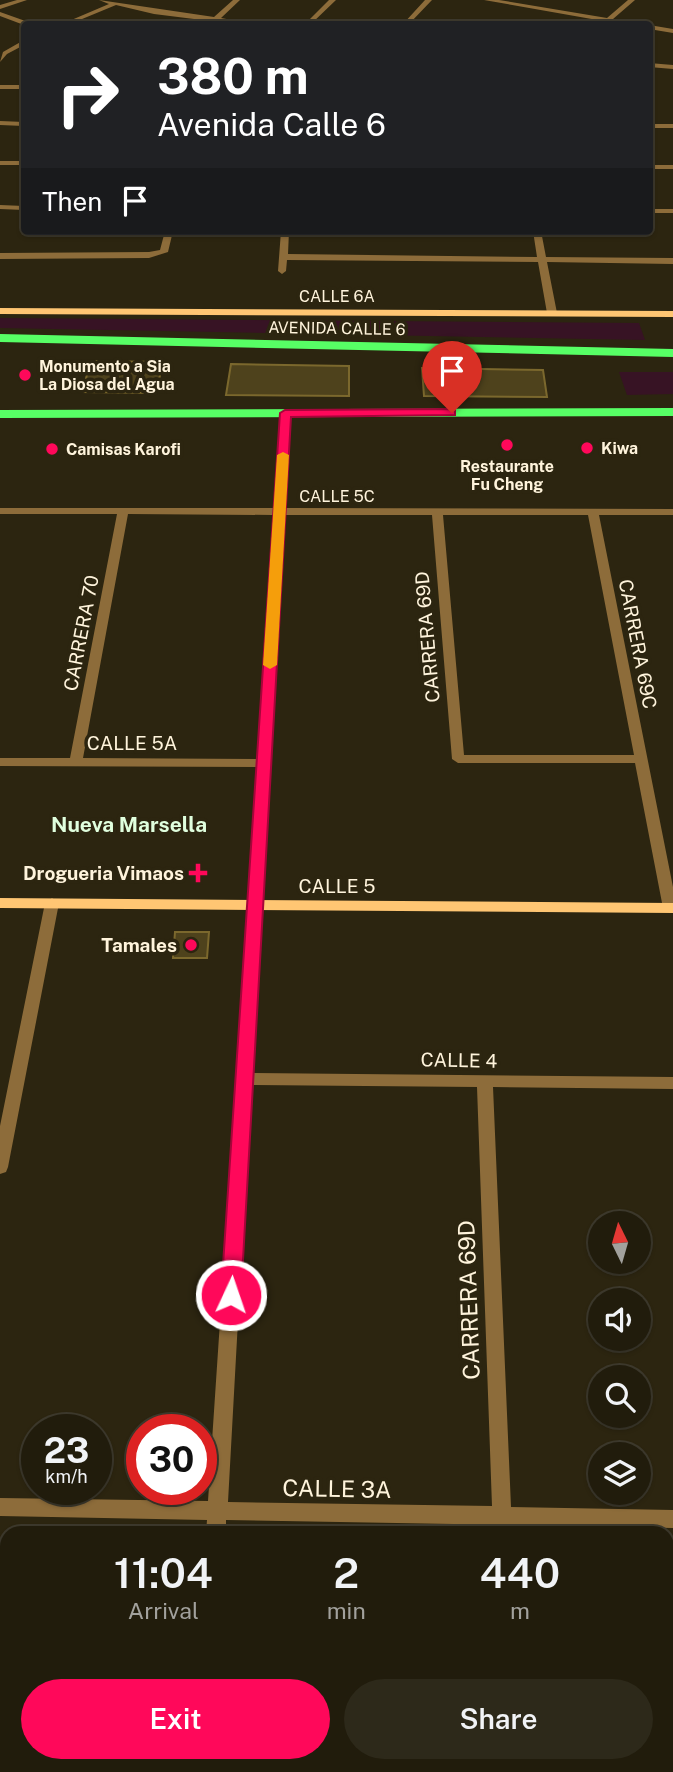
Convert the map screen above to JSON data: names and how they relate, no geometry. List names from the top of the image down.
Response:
{
  "streets": {
    "highway": ["AVENIDA CALLE 6"],
    "street": [
      "CALLE 6A",
      "CALLE 5C",
      "CARRERA 70",
      "CARRERA 69D",
      "CARRERA 69C",
      "CALLE 5A",
      "CALLE 5",
      "CALLE 4",
      "CALLE 3A"
    ]
  },
  "crossings": [
    ["CALLE 5C", "CARRERA 70"],
    ["CALLE 5C", "CARRERA 69D"],
    ["CALLE 5C", "CARRERA 69C"],
    ["CARRERA 70", "CALLE 5A"],
    ["CARRERA 69D", "CARRERA 69C"],
    ["CARRERA 69D", "CALLE 4"],
    ["CARRERA 69D", "CALLE 3A"],
    ["CARRERA 69C", "CALLE 5"]
  ],
  "districts": ["Nueva Marsella"],
  "places": {
    "other": [
      "Monumento a Sia La Diosa del Agua",
      "Restaurante Fu Cheng",
      "Kiwa",
      "Camisas Karofi",
      "Tamales"
    ],
    "health": ["Drogueria Vimaos"]
  },
  "north": "top",
  "page": {
    "turn": ["380 m", "Avenida Calle 6"],
    "then": "Then",
    "speed": "23 km/h",
    "limit": "30",
    "eta": [
      "11:04",
      "Arrival",
      "2",
      "min",
      "440",
      "m"
    ],
    "buttons": ["Exit", "Share"]
  }
}
